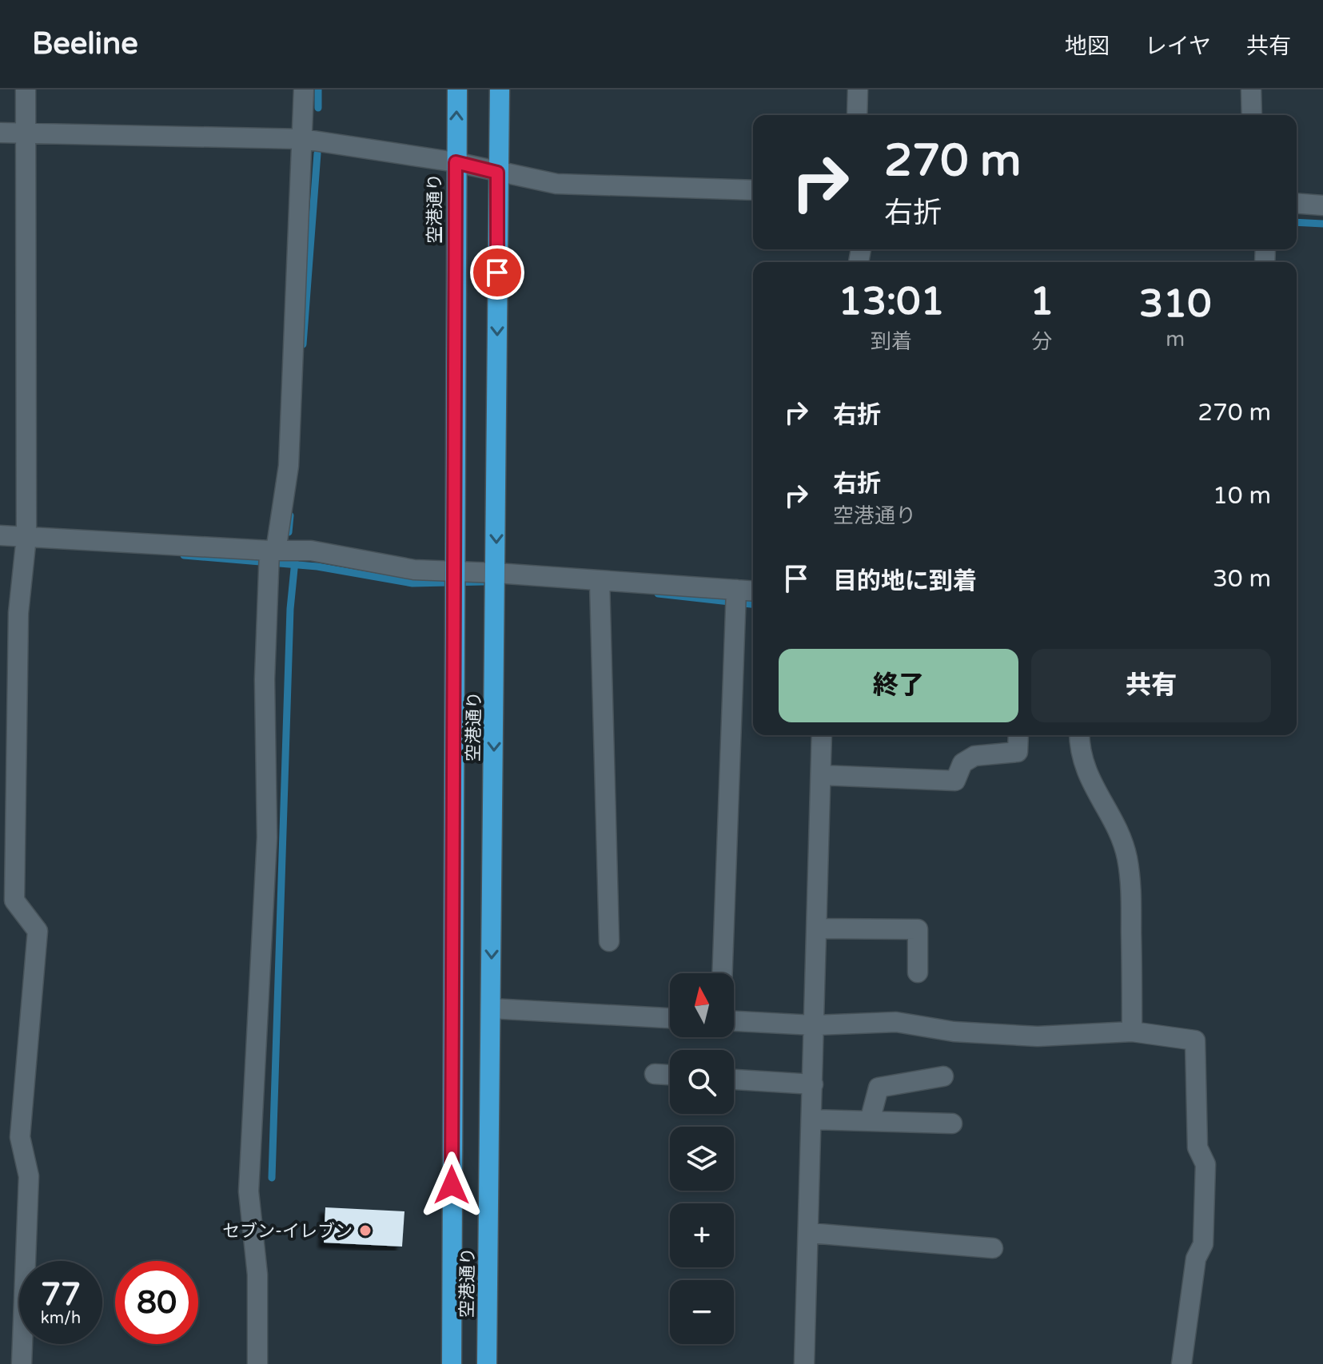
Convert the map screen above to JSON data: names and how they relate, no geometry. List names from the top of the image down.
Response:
{
  "streets": {
    "highway": ["空港通り"]
  },
  "places": ["セブン-イレブン"],
  "north": "top",
  "page": {
    "header": "Beeline",
    "nav": ["地図", "レイヤ", "共有"],
    "turn": ["270 m", "右折"],
    "eta": [
      "13:01",
      "到着",
      "1",
      "分",
      "310",
      "m"
    ],
    "list": [
      {
        "name": "右折",
        "value": "270 m"
      },
      {
        "name": "右折",
        "note": "空港通り",
        "value": "10 m"
      },
      {
        "name": "目的地に到着",
        "value": "30 m"
      }
    ],
    "buttons": ["終了", "共有"],
    "map_buttons": ["+", "−"],
    "speed": "77 km/h",
    "limit": "80"
  }
}
